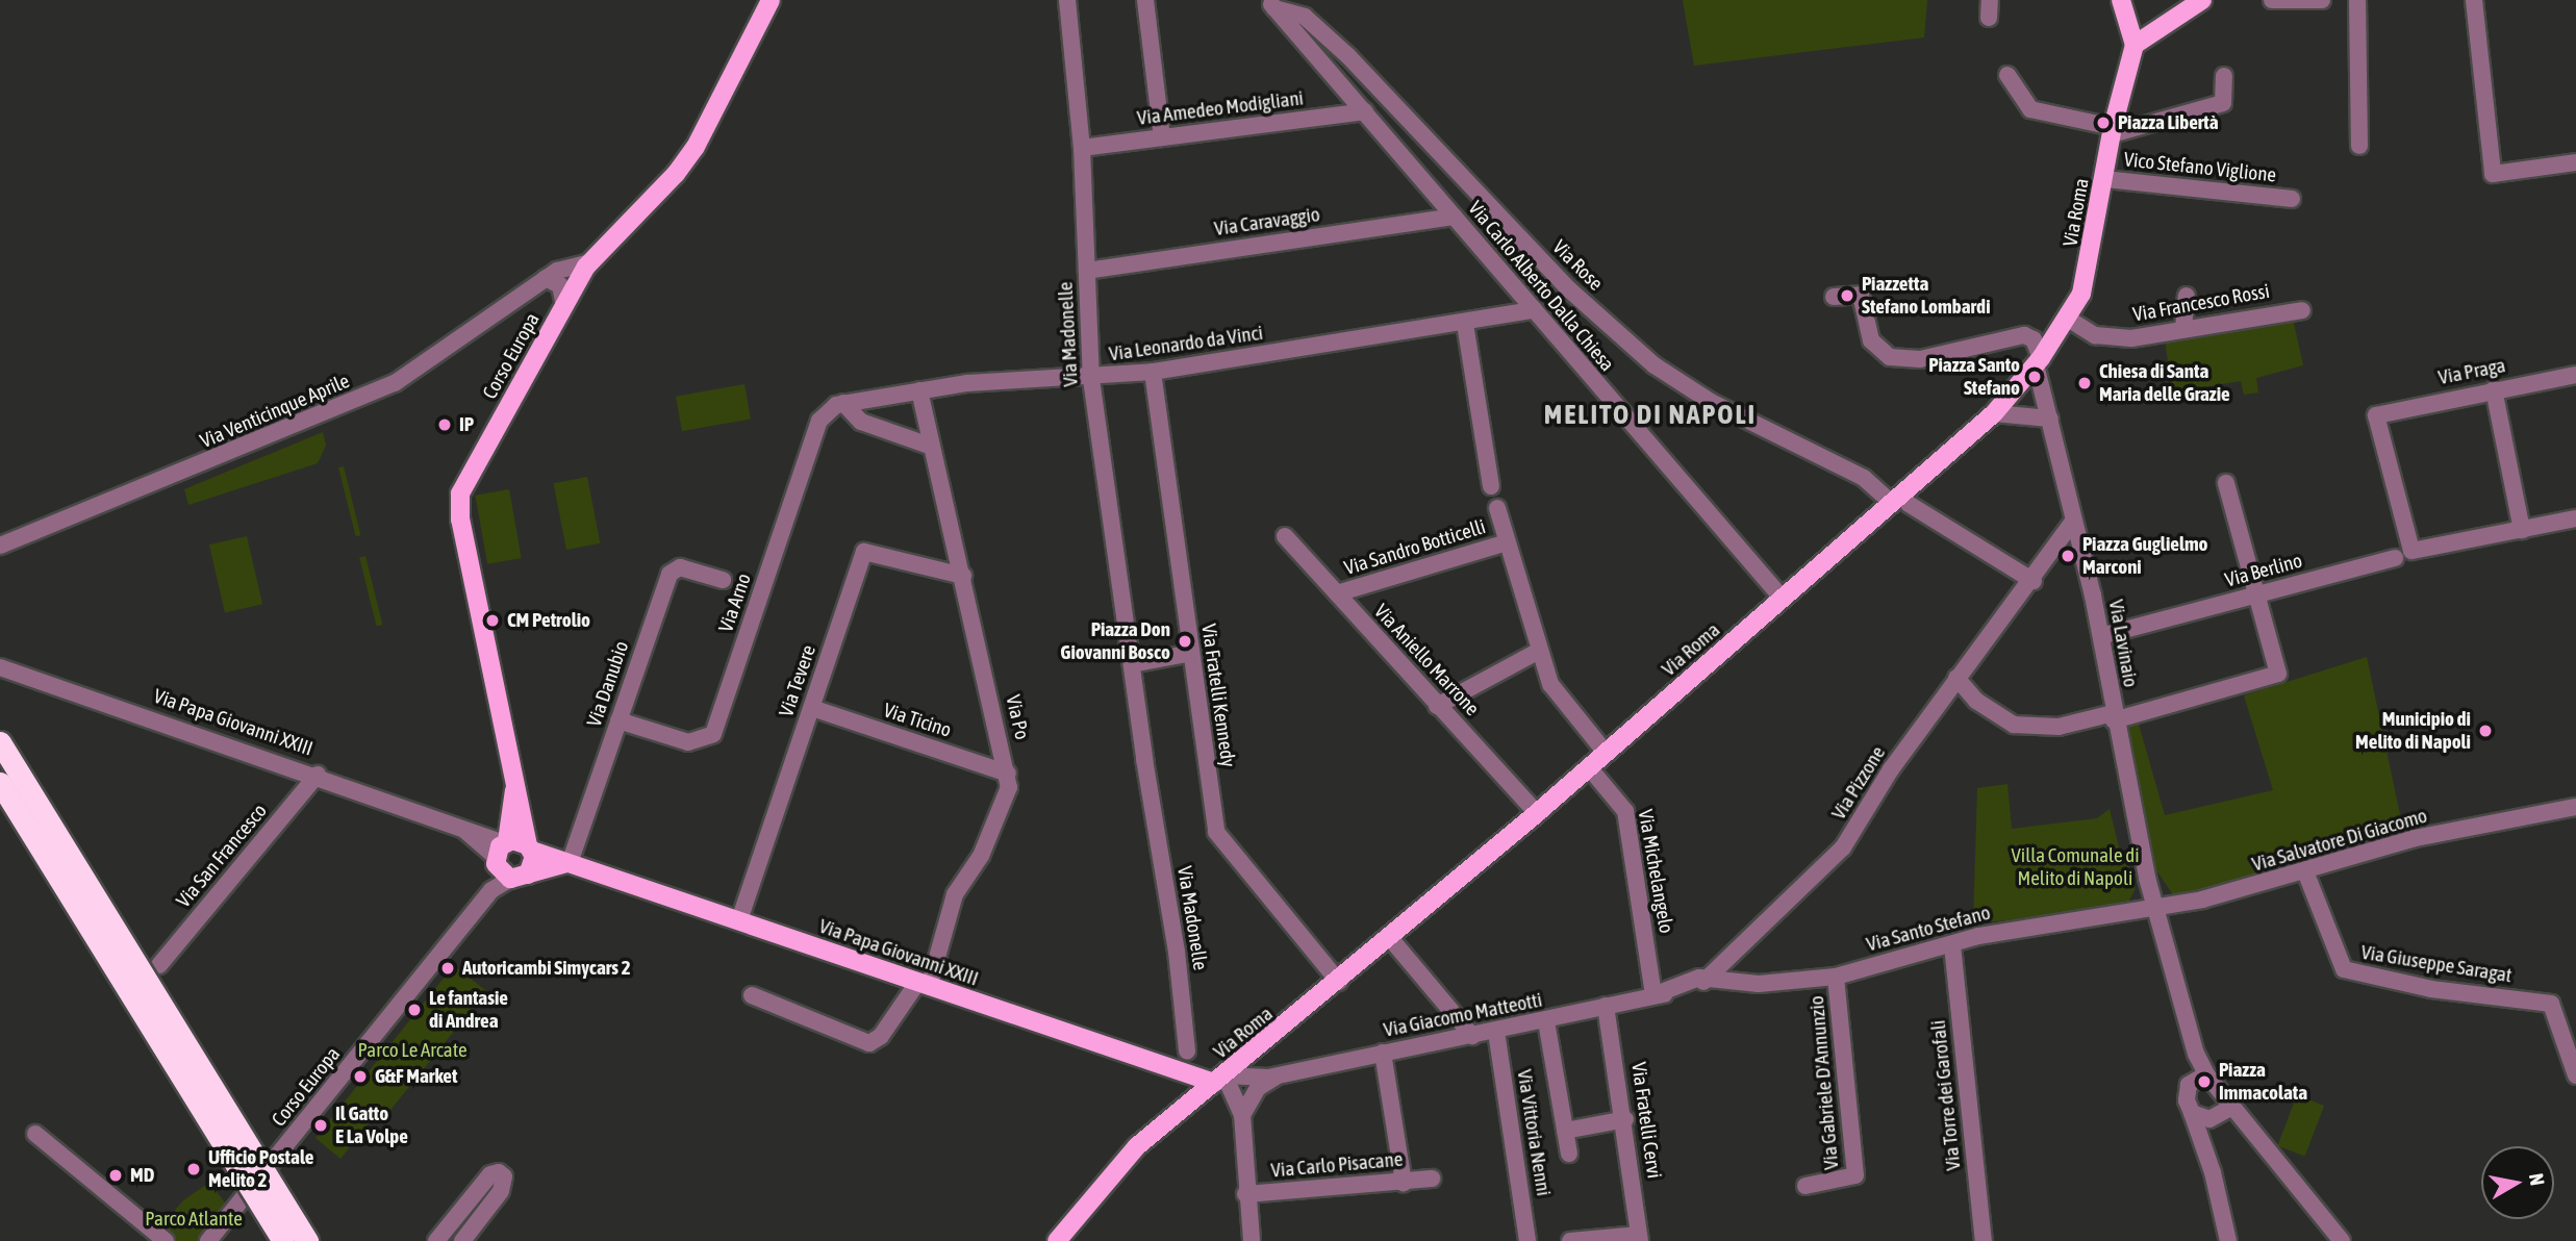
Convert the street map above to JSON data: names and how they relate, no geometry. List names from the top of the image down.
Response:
{
  "streets": {
    "main road": ["Via Roma", "Corso Europa", "Via Papa Giovanni XXIII"],
    "street": [
      "Via Amedeo Modigliani",
      "Vico Stefano Viglione",
      "Via Caravaggio",
      "Via Rose",
      "Via Carlo Alberto Dalla Chiesa",
      "Via Francesco Rossi",
      "Via Madonelle",
      "Via Leonardo da Vinci",
      "Via Praga",
      "Via Venticinque Aprile",
      "Via Sandro Botticelli",
      "Via Berlino",
      "Via Arno",
      "Via Lavinaio",
      "Via Aniello Marrone",
      "Via Tevere",
      "Via Danubio",
      "Via Fratelli Kennedy",
      "Via Po",
      "Via Ticino",
      "Via Pizzone",
      "Via Salvatore Di Giacomo",
      "Via San Francesco",
      "Via Michelangelo",
      "Via Santo Stefano",
      "Via Giuseppe Saragat",
      "Via Giacomo Matteotti",
      "Via Gabriele D'Annunzio",
      "Via Torre dei Garofali",
      "Via Fratelli Cervi",
      "Via Vittoria Nenni",
      "Via Carlo Pisacane"
    ]
  },
  "crossings": [
    ["Via Amedeo Modigliani", "Via Carlo Alberto Dalla Chiesa"],
    ["Via Amedeo Modigliani", "Via Madonelle"],
    ["Vico Stefano Viglione", "Via Roma"],
    ["Via Roma", "Via Rose"],
    ["Via Roma", "Via Carlo Alberto Dalla Chiesa"],
    ["Via Roma", "Via Francesco Rossi"],
    ["Via Roma", "Via Aniello Marrone"],
    ["Via Roma", "Via Fratelli Kennedy"],
    ["Via Roma", "Via Papa Giovanni XXIII"],
    ["Via Roma", "Via Michelangelo"],
    ["Via Roma", "Via Giacomo Matteotti"],
    ["Via Caravaggio", "Via Carlo Alberto Dalla Chiesa"],
    ["Via Caravaggio", "Via Madonelle"],
    ["Via Rose", "Via Carlo Alberto Dalla Chiesa"],
    ["Via Rose", "Via Pizzone"],
    ["Via Carlo Alberto Dalla Chiesa", "Via Leonardo da Vinci"],
    ["Via Madonelle", "Via Leonardo da Vinci"],
    ["Via Leonardo da Vinci", "Via Arno"],
    ["Via Leonardo da Vinci", "Via Fratelli Kennedy"],
    ["Via Leonardo da Vinci", "Via Po"],
    ["Corso Europa", "Via Papa Giovanni XXIII"],
    ["Via Sandro Botticelli", "Via Aniello Marrone"],
    ["Via Berlino", "Via Lavinaio"],
    ["Via Arno", "Via Danubio"],
    ["Via Lavinaio", "Via Salvatore Di Giacomo"],
    ["Via Lavinaio", "Via Santo Stefano"],
    ["Via Tevere", "Via Po"],
    ["Via Tevere", "Via Ticino"],
    ["Via Tevere", "Via Papa Giovanni XXIII"],
    ["Via Danubio", "Via Papa Giovanni XXIII"],
    ["Via Po", "Via Ticino"],
    ["Via Po", "Via Papa Giovanni XXIII"],
    ["Via Papa Giovanni XXIII", "Via San Francesco"],
    ["Via Papa Giovanni XXIII", "Via Giacomo Matteotti"],
    ["Via Pizzone", "Via Santo Stefano"],
    ["Via Pizzone", "Via Giacomo Matteotti"],
    ["Via Salvatore Di Giacomo", "Via Santo Stefano"],
    ["Via Salvatore Di Giacomo", "Via Giuseppe Saragat"],
    ["Via Michelangelo", "Via Giacomo Matteotti"],
    ["Via Santo Stefano", "Via Giacomo Matteotti"],
    ["Via Santo Stefano", "Via Gabriele D'Annunzio"],
    ["Via Santo Stefano", "Via Torre dei Garofali"],
    ["Via Giacomo Matteotti", "Via Fratelli Cervi"],
    ["Via Giacomo Matteotti", "Via Vittoria Nenni"]
  ],
  "districts": ["MELITO DI NAPOLI"],
  "parks": ["Villa Comunale di Melito di Napoli", "Parco Le Arcate", "Parco Atlante"],
  "places": [
    "Piazza Libertà",
    "Piazzetta Stefano Lombardi",
    "Piazza Santo Stefano",
    "Chiesa di Santa Maria delle Grazie",
    "IP",
    "Piazza Guglielmo Marconi",
    "CM Petrolio",
    "Piazza Don Giovanni Bosco",
    "Municipio di Melito di Napoli",
    "Autoricambi Simycars 2",
    "Le fantasie di Andrea",
    "G&F Market",
    "Piazza Immacolata",
    "Il Gatto E La Volpe",
    "Ufficio Postale Melito 2",
    "MD"
  ],
  "north": "right"
}
